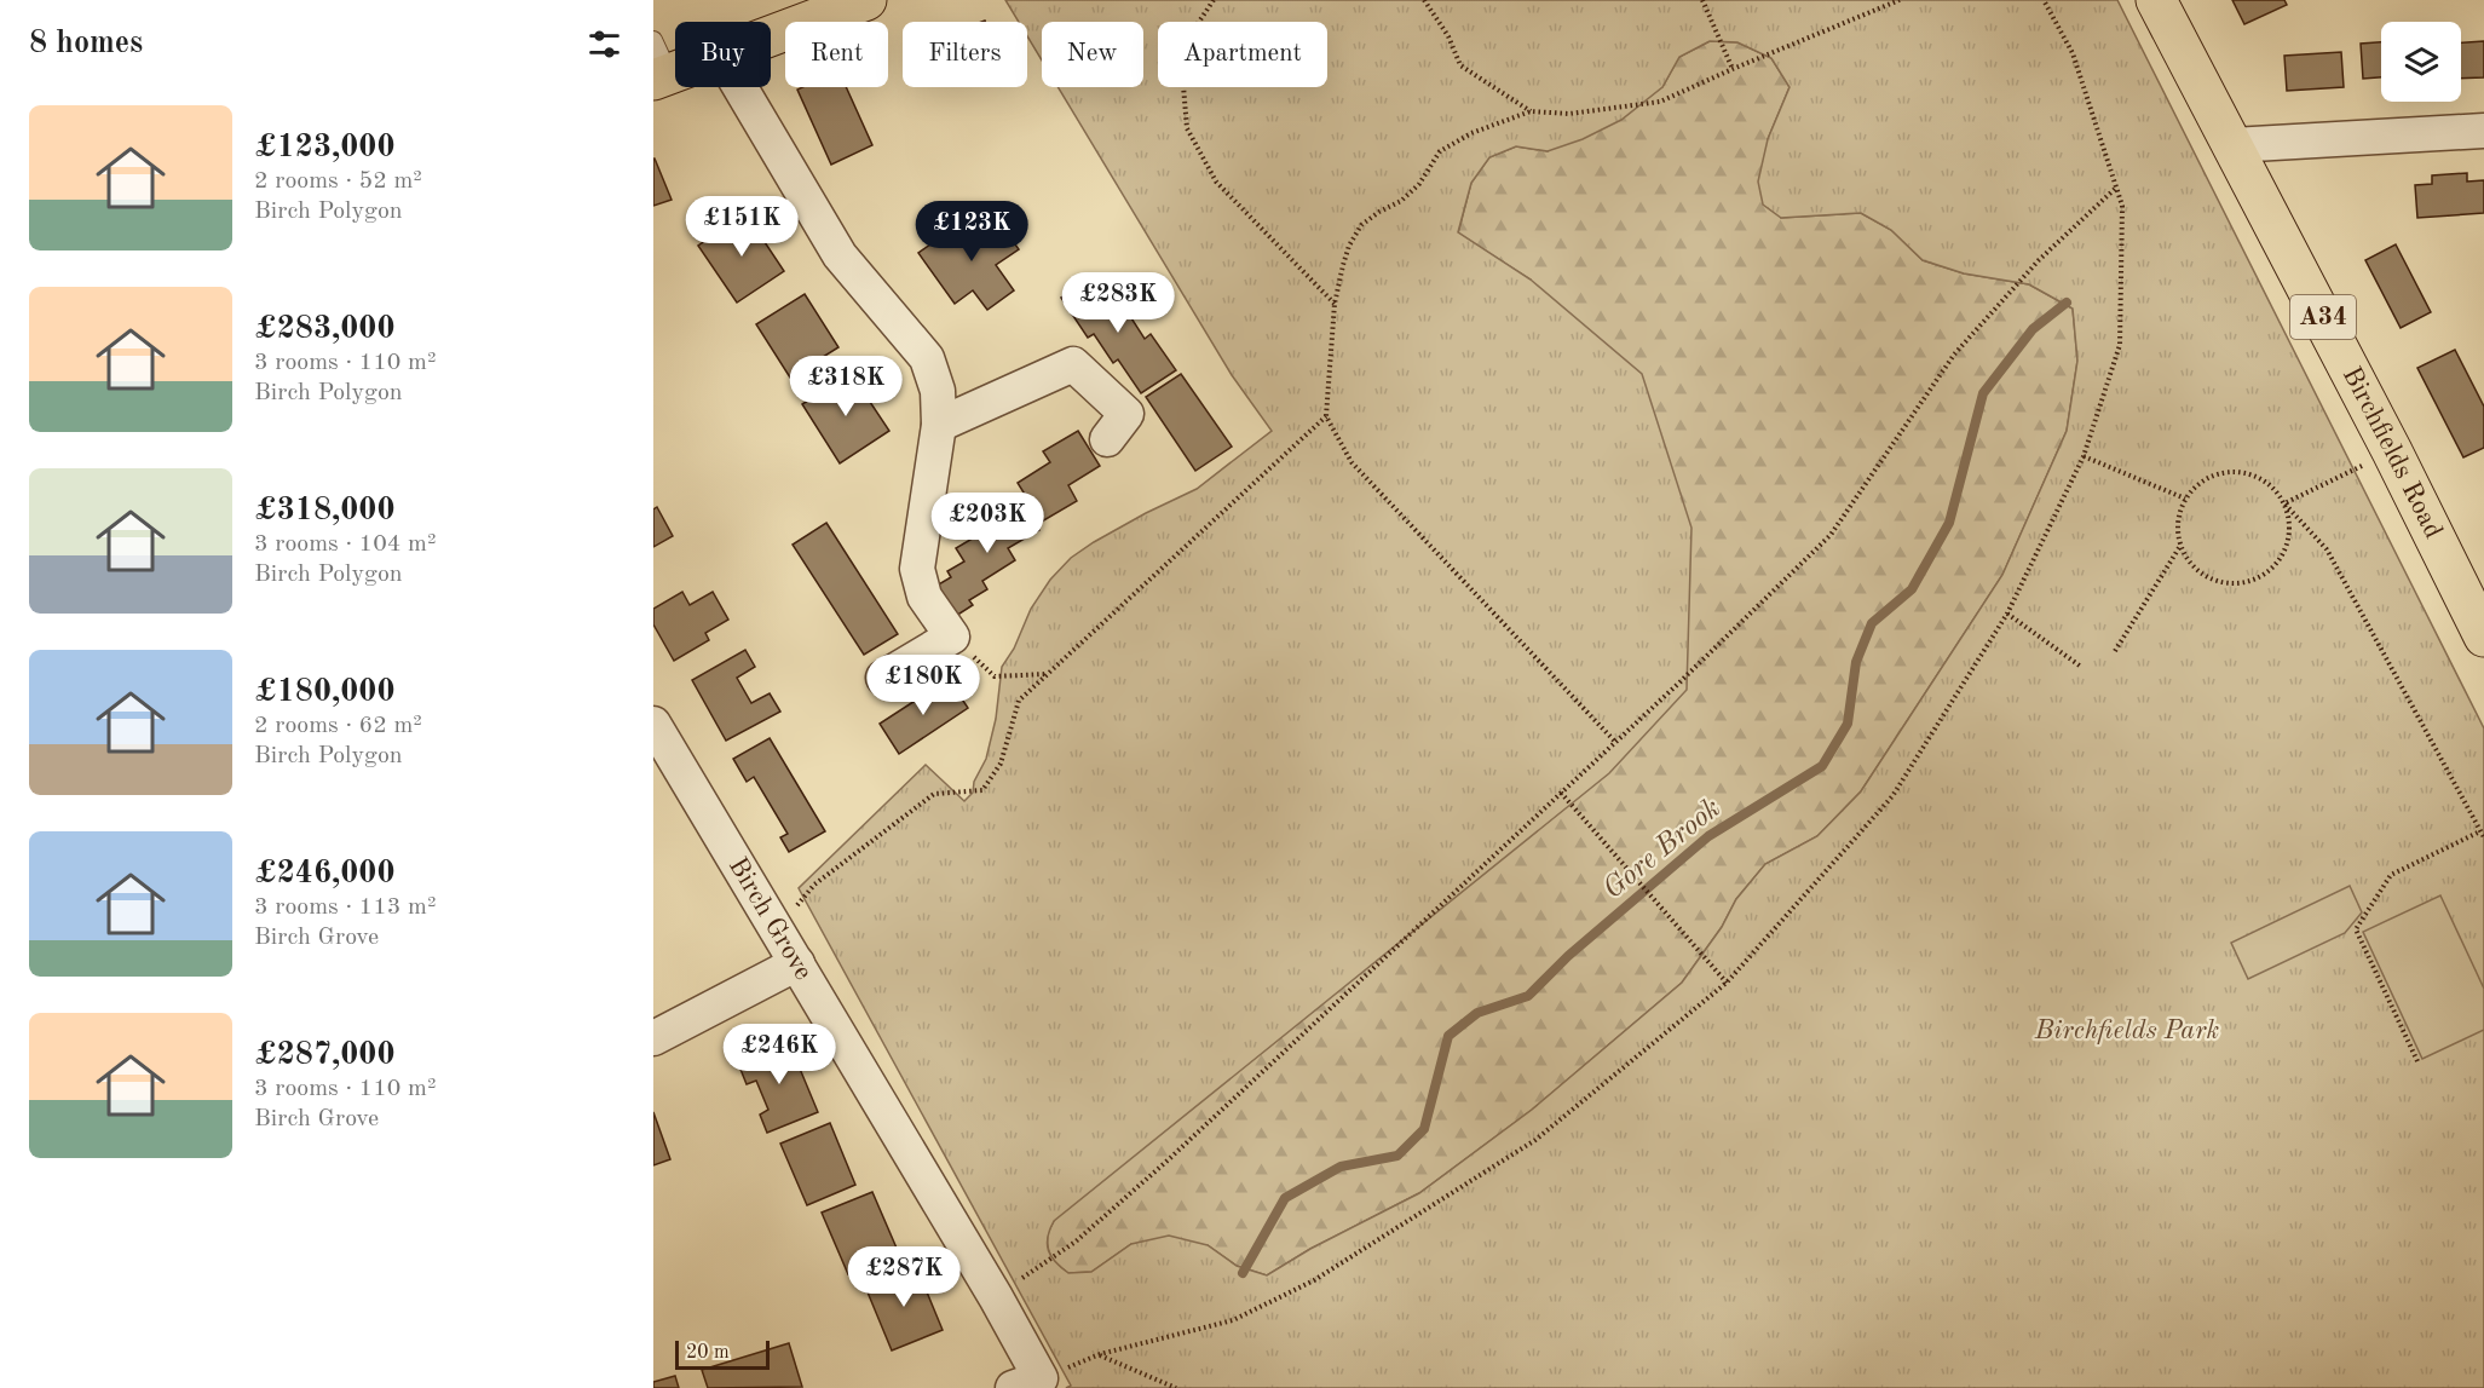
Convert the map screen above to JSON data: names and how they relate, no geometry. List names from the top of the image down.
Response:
{
  "streets": {
    "highway": ["A34", "Birchfields Road"],
    "street": ["Birch Grove"]
  },
  "water": ["Gore Brook"],
  "parks": ["Birchfields Park"],
  "scale_bar": "20 m",
  "page": {
    "heading": "8 homes",
    "chip": [
      "Buy",
      "Rent",
      "Filters",
      "New",
      "Apartment"
    ],
    "list": [
      {
        "name": "£123,000",
        "note": "2 rooms · 52 m² · Birch Polygon"
      },
      {
        "name": "£283,000",
        "note": "3 rooms · 110 m² · Birch Polygon"
      },
      {
        "name": "£318,000",
        "note": "3 rooms · 104 m² · Birch Polygon"
      },
      {
        "name": "£180,000",
        "note": "2 rooms · 62 m² · Birch Polygon"
      },
      {
        "name": "£246,000",
        "note": "3 rooms · 113 m² · Birch Grove"
      },
      {
        "name": "£287,000",
        "note": "3 rooms · 110 m² · Birch Grove"
      }
    ],
    "price": [
      "£151K",
      "£123K",
      "£283K",
      "£318K",
      "£203K",
      "£180K",
      "£246K",
      "£287K"
    ],
    "scale": "20 m"
  }
}
